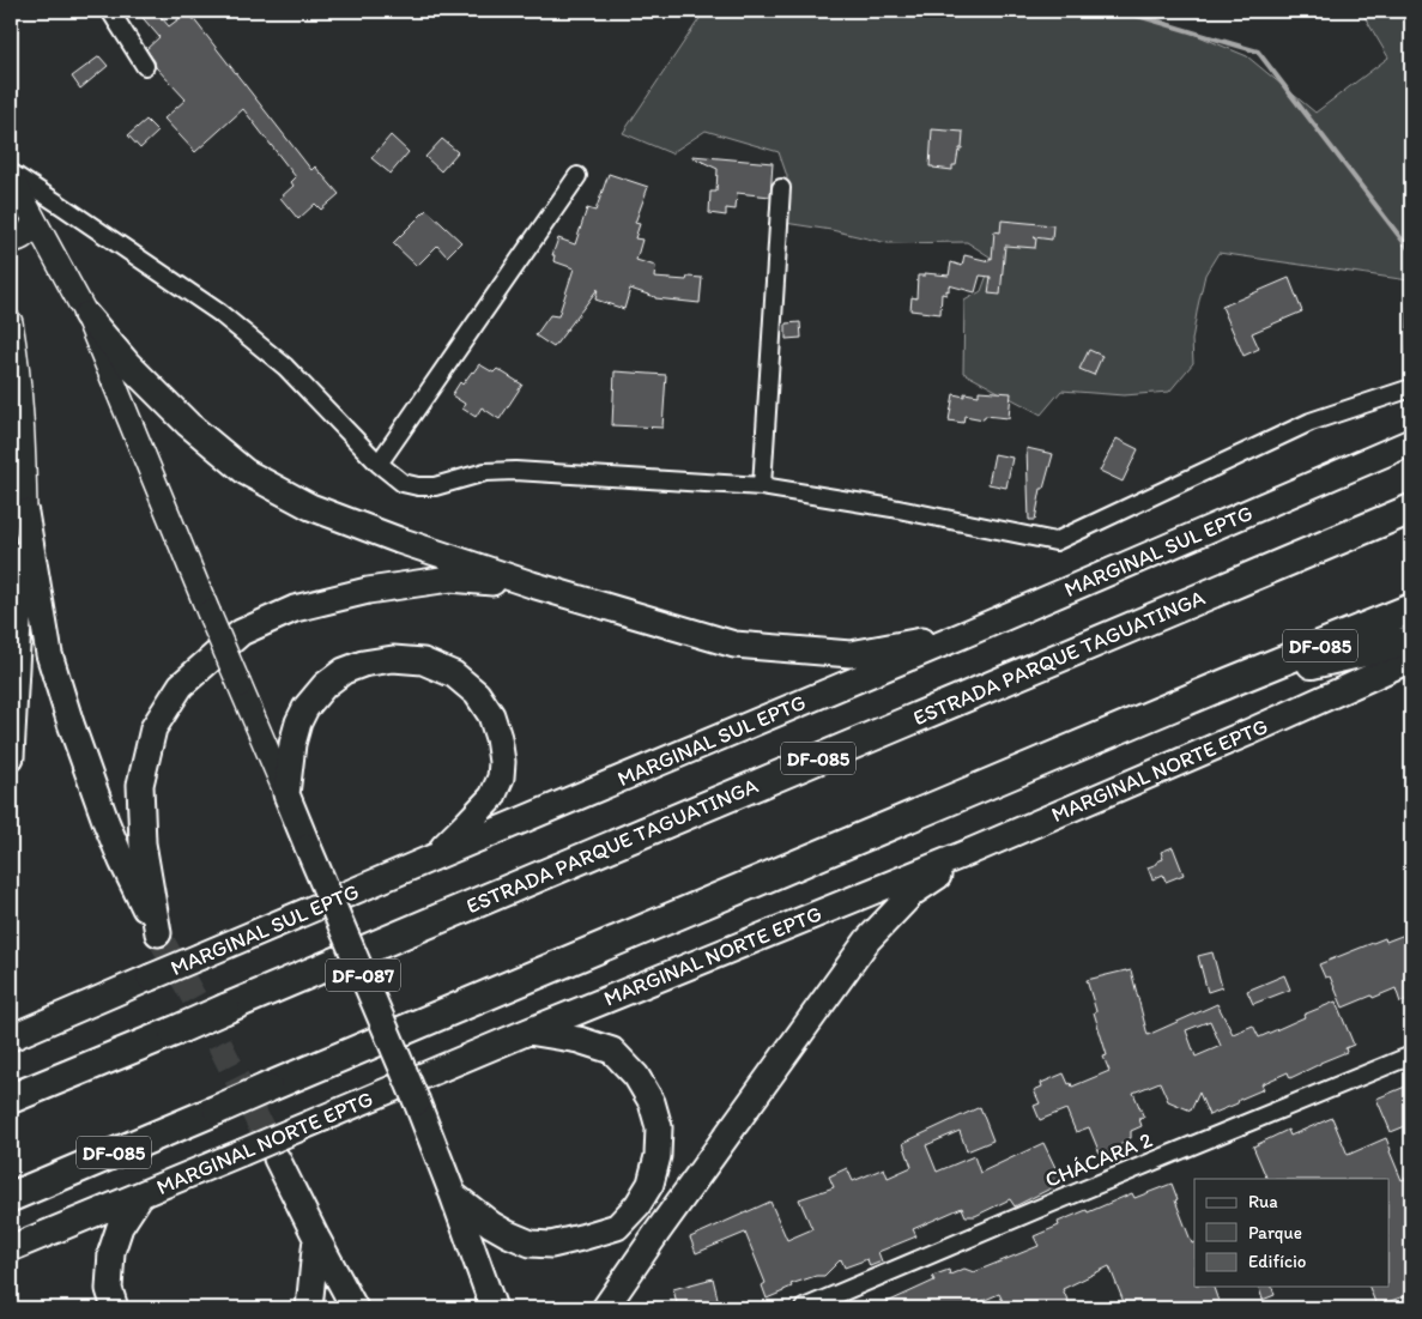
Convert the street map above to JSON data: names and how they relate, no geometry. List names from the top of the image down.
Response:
{
  "streets": {
    "highway": ["DF-085", "ESTRADA PARQUE TAGUATINGA"],
    "main road": ["MARGINAL SUL EPTG", "MARGINAL NORTE EPTG", "DF-087"],
    "street": ["CHÁCARA 2"]
  },
  "legend": ["Rua", "Parque", "Edifício"]
}
